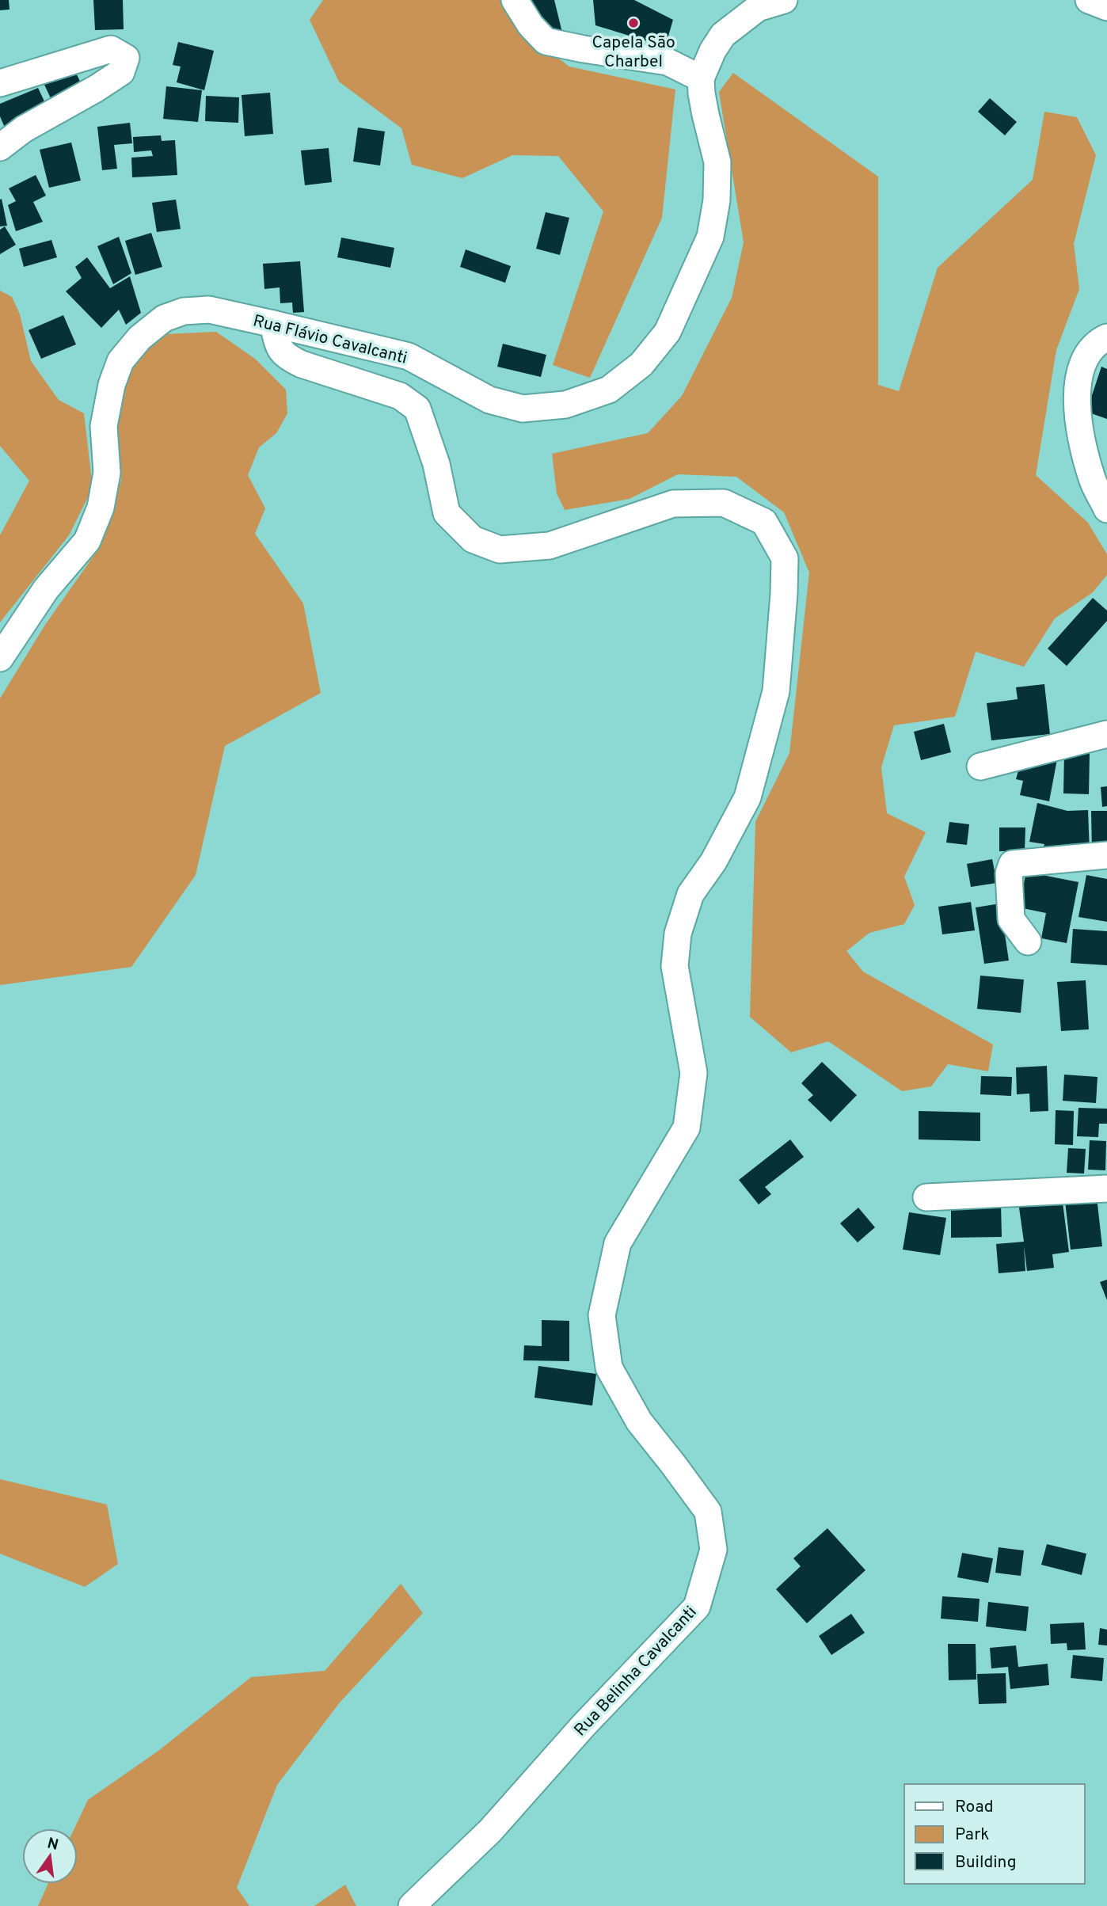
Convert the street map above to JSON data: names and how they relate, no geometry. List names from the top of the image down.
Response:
{
  "streets": {
    "street": ["Rua Flávio Cavalcanti", "Rua Belinha Cavalcanti"]
  },
  "crossings": [
    ["Rua Flávio Cavalcanti", "Rua Belinha Cavalcanti"]
  ],
  "places": ["Capela São Charbel"],
  "legend": ["Road", "Park", "Building"],
  "north": "top"
}
